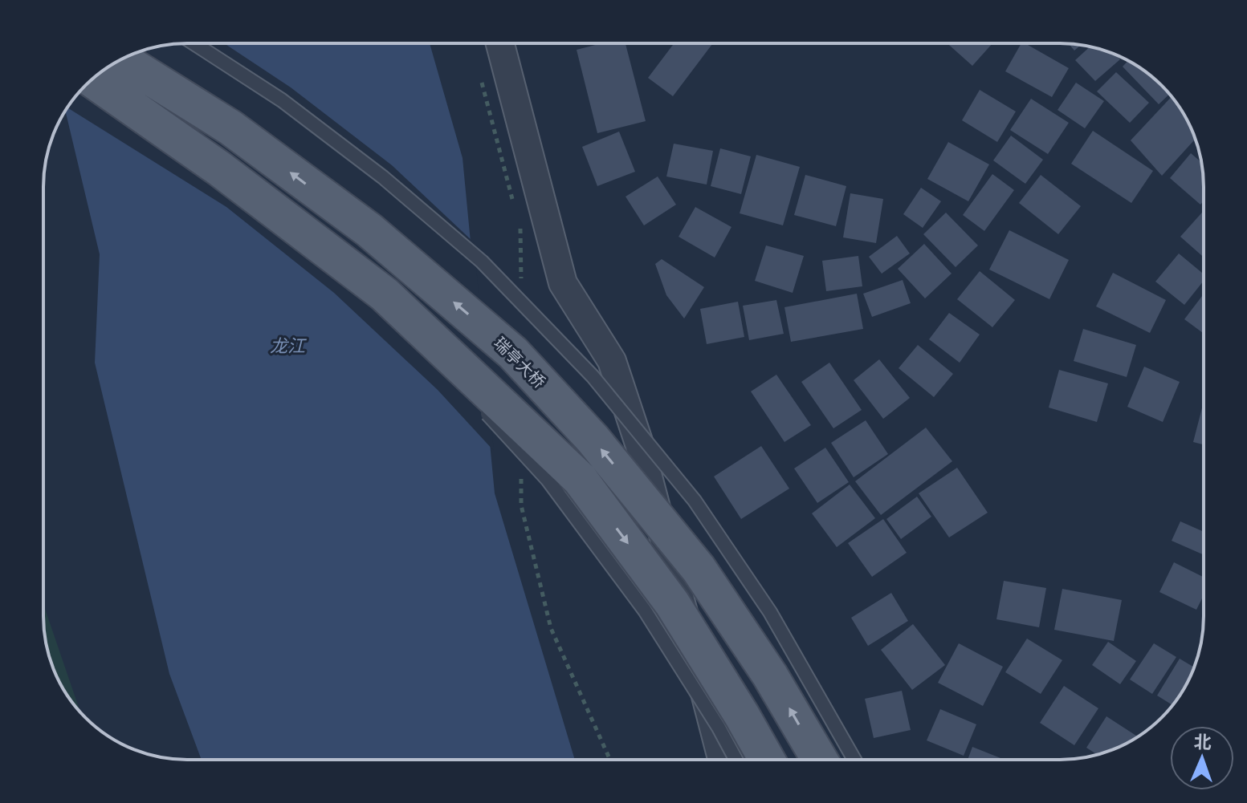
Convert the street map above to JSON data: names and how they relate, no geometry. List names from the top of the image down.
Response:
{
  "streets": {
    "main road": ["瑞亭大桥"]
  },
  "water": ["龙江"],
  "north": "top"
}
